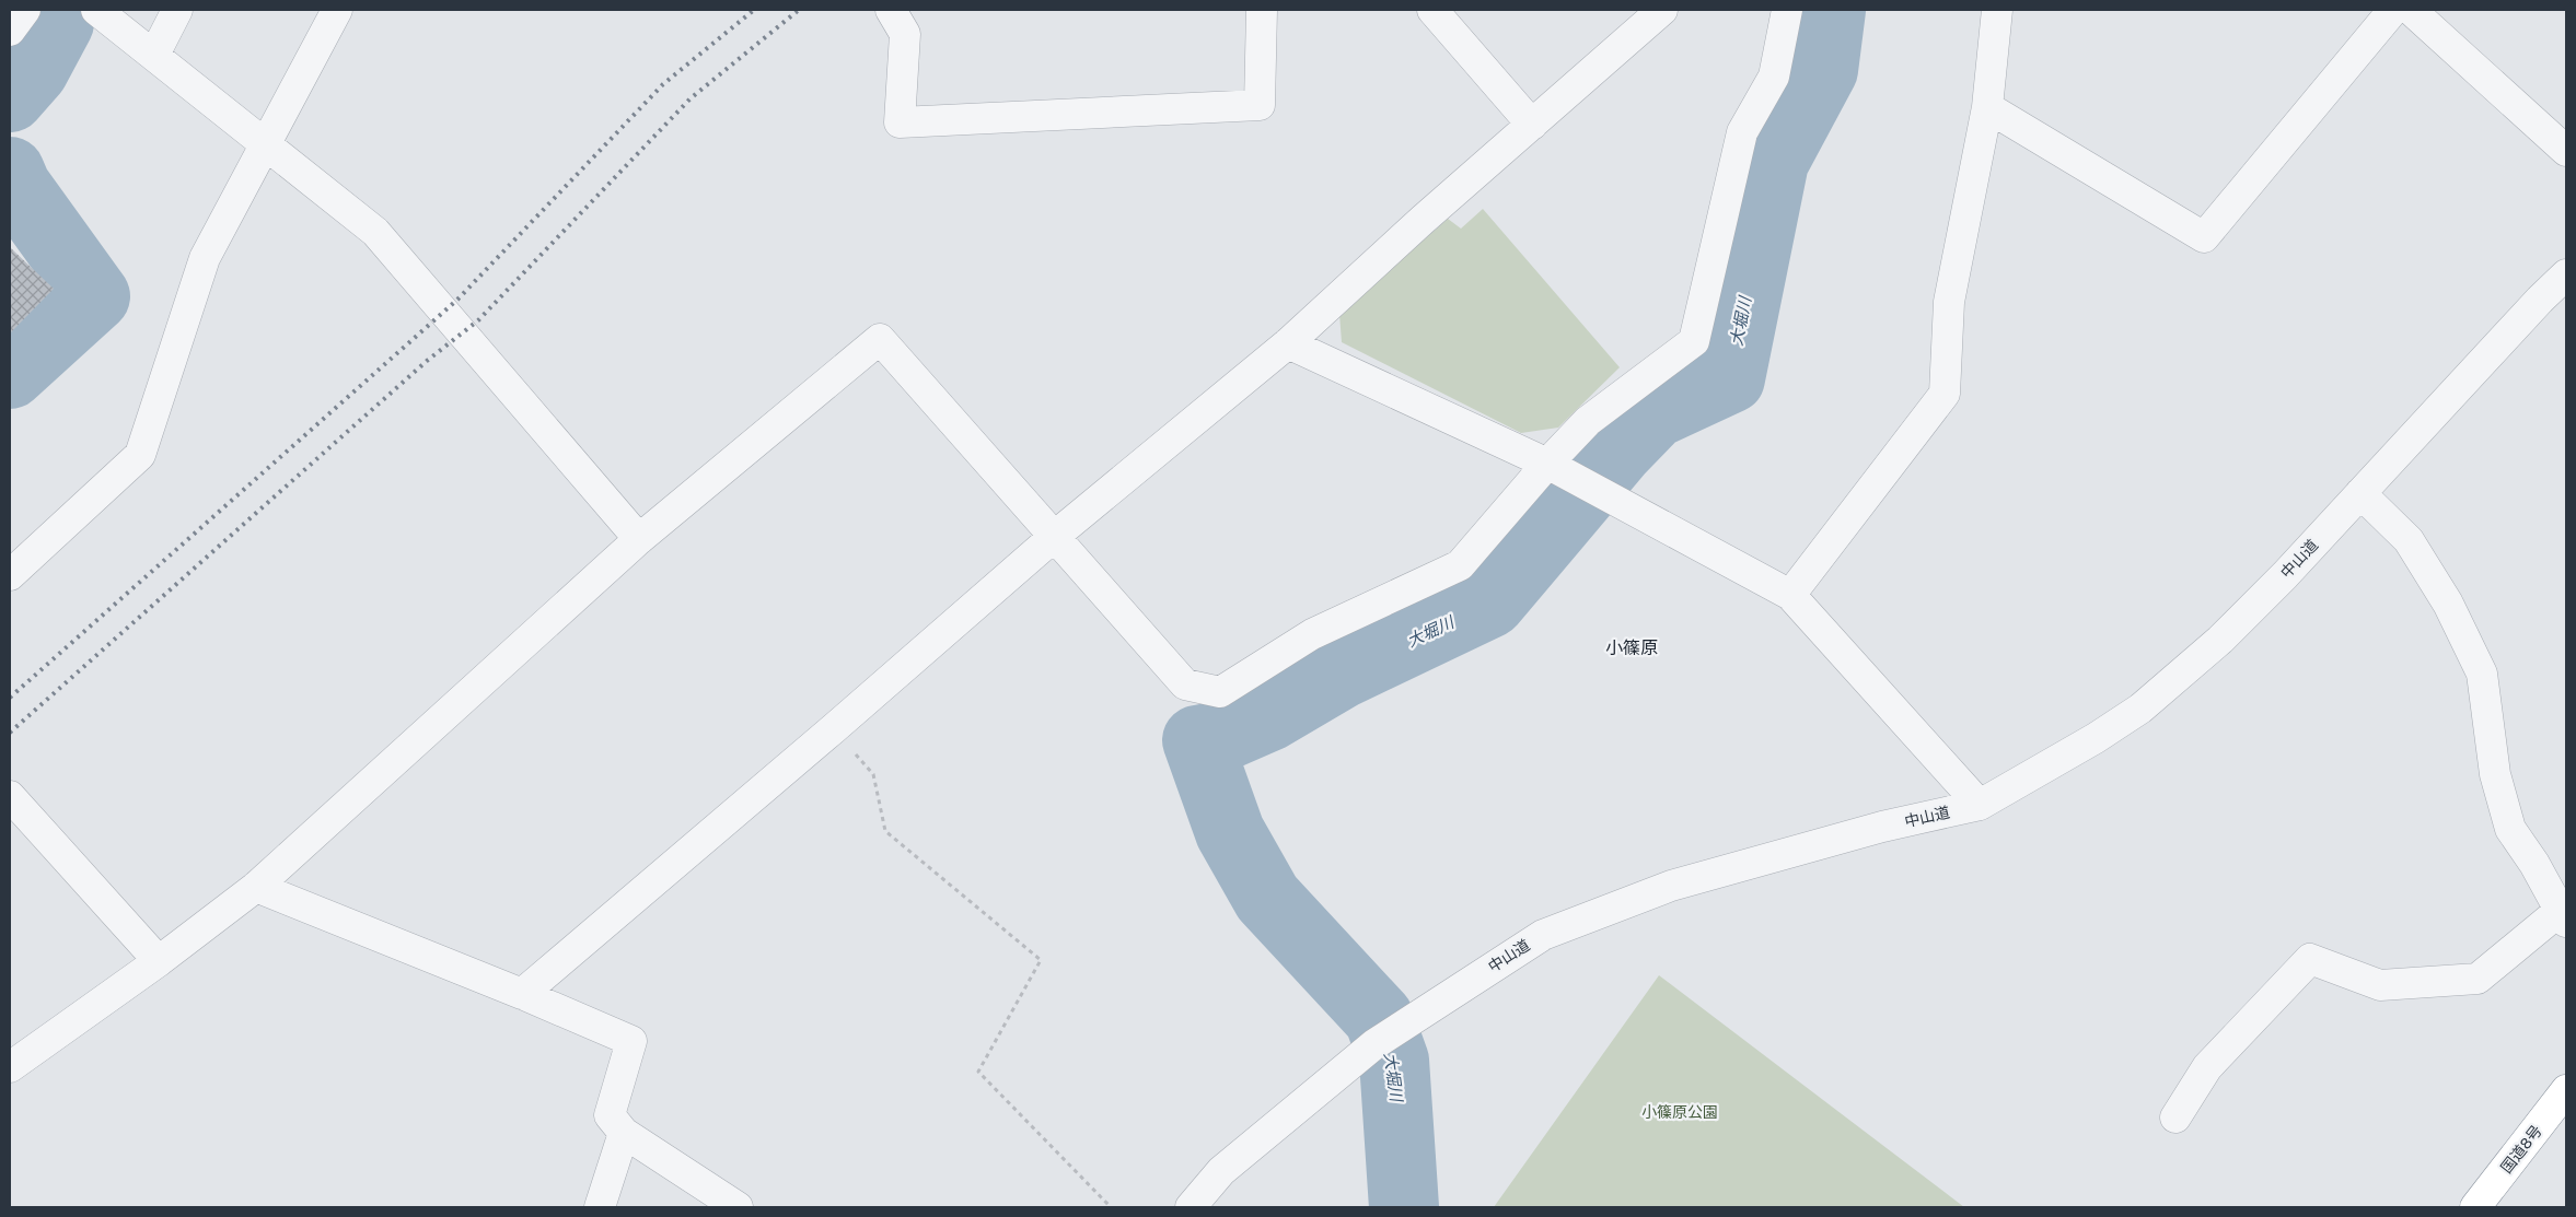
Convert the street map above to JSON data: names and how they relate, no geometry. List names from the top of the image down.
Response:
{
  "streets": {
    "highway": ["国道8号"],
    "street": ["中山道"]
  },
  "districts": ["小篠原"],
  "water": ["大堀川"],
  "parks": ["小篠原公園"]
}
